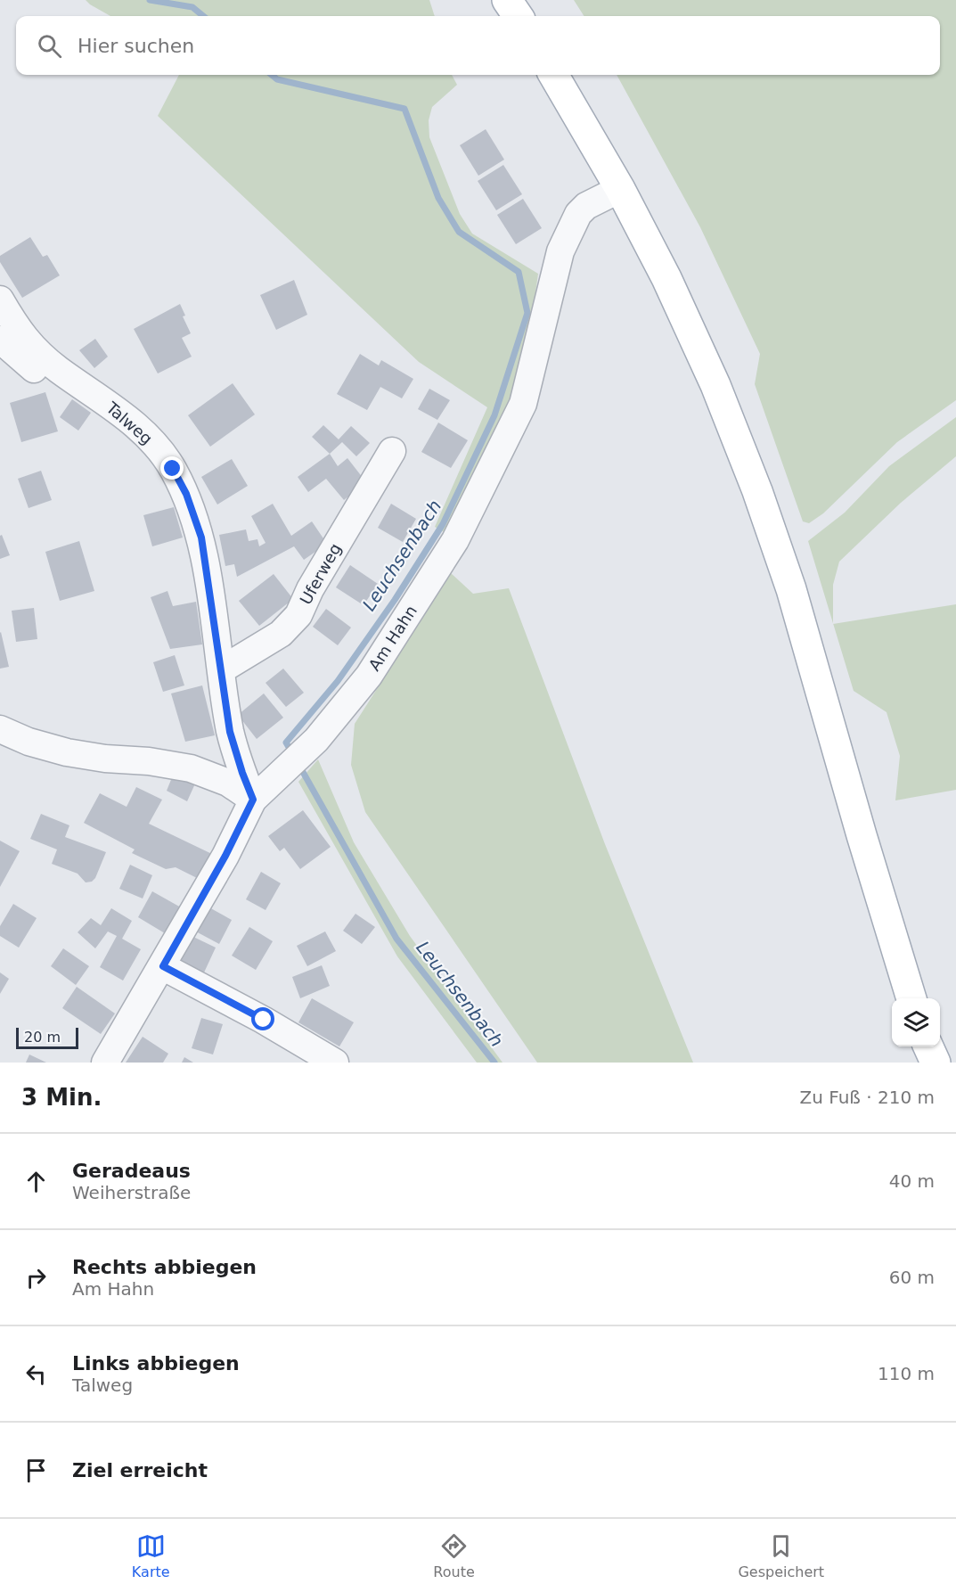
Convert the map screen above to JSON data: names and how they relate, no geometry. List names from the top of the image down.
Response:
{
  "streets": {
    "street": ["Talweg", "Uferweg", "Am Hahn"]
  },
  "crossings": [
    ["Talweg", "Uferweg"],
    ["Talweg", "Am Hahn"]
  ],
  "water": ["Leuchsenbach"],
  "scale_bar": "20 m",
  "page": {
    "search": "Hier suchen",
    "scale": "20 m",
    "heading": ["3 Min.", "Zu Fuß · 210 m"],
    "list": [
      ["Geradeaus", "Weiherstraße", "40 m"],
      ["Rechts abbiegen", "Am Hahn", "60 m"],
      ["Links abbiegen", "Talweg", "110 m"],
      "Ziel erreicht"
    ],
    "nav": ["Karte", "Route", "Gespeichert"]
  }
}
